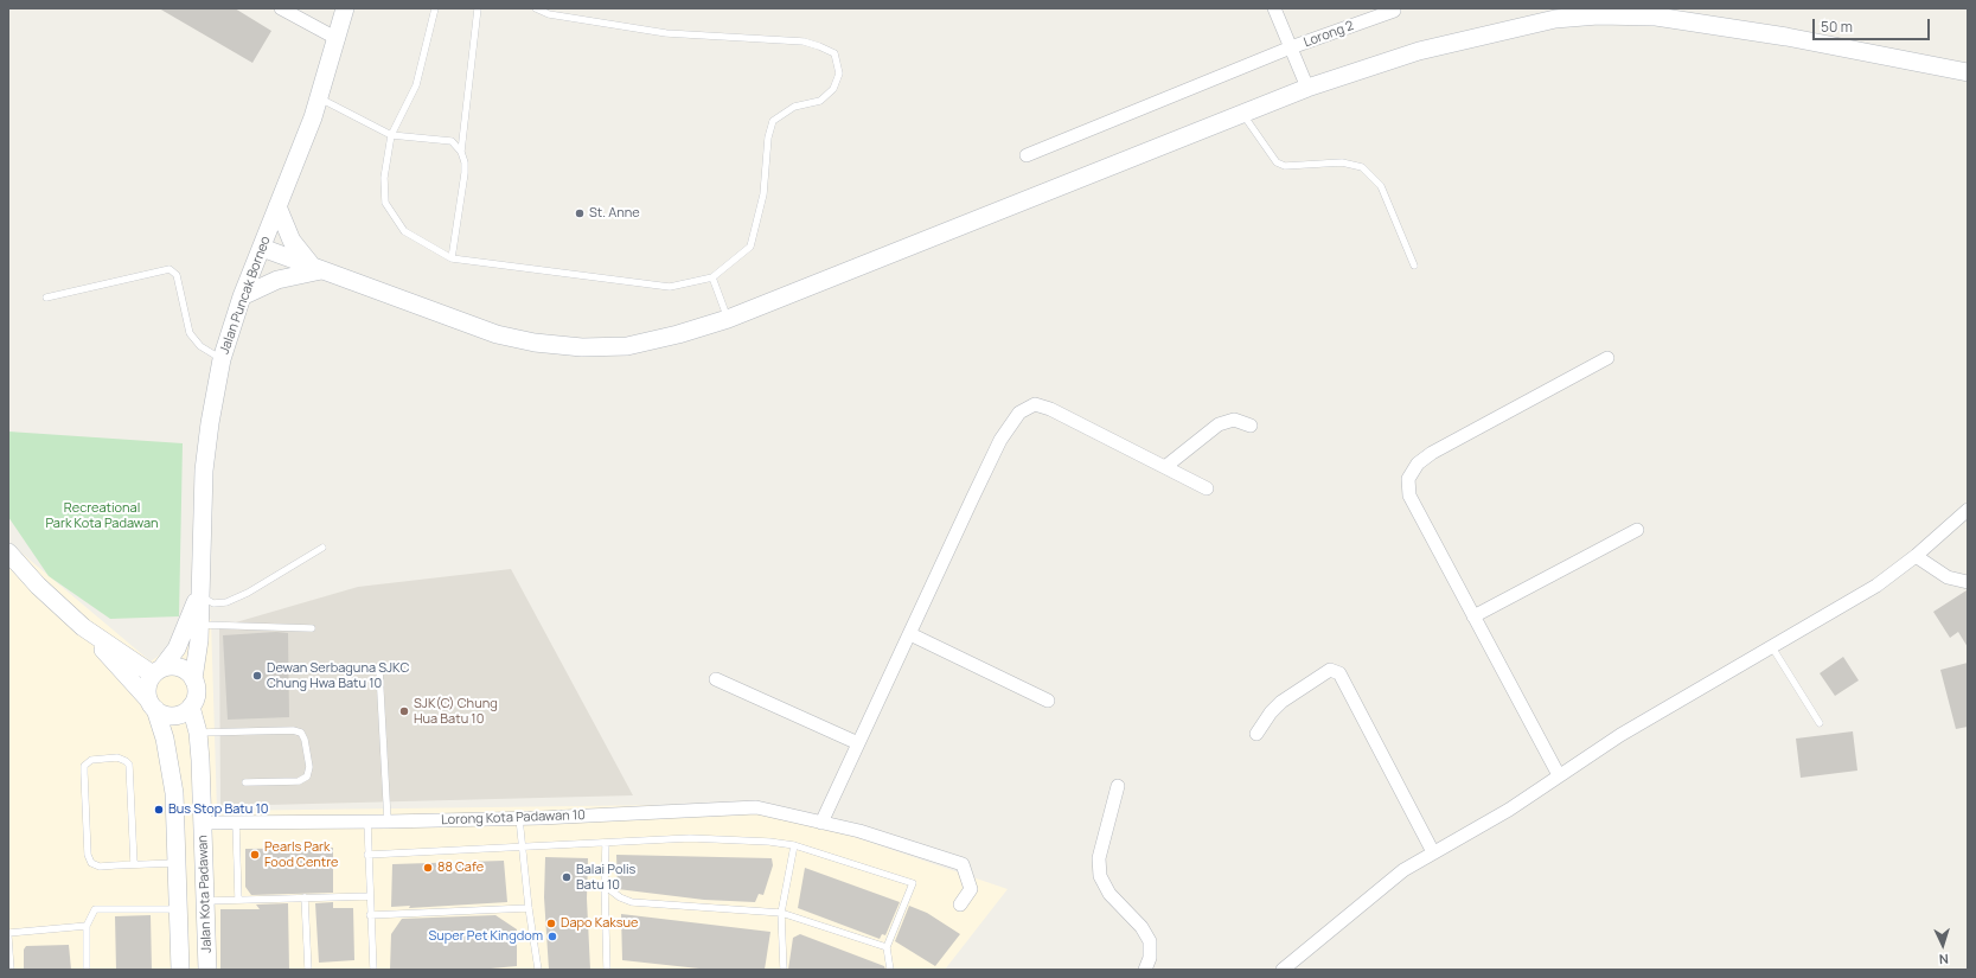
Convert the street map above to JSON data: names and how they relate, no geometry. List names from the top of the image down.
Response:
{
  "streets": {
    "street": [
      "Lorong 2",
      "Jalan Puncak Borneo",
      "Lorong Kota Padawan 10",
      "Jalan Kota Padawan"
    ]
  },
  "crossings": [
    ["Jalan Puncak Borneo", "Jalan Kota Padawan"],
    ["Lorong Kota Padawan 10", "Jalan Kota Padawan"]
  ],
  "parks": ["Recreational Park Kota Padawan"],
  "places": [
    "St. Anne",
    "Dewan Serbaguna SJKC Chung Hwa Batu 10",
    "SJK(C) Chung Hua Batu 10",
    "Bus Stop Batu 10",
    "Pearls Park Food Centre",
    "88 Cafe",
    "Balai Polis Batu 10",
    "Dapo Kaksue",
    "Super Pet Kingdom"
  ],
  "scale_bar": "50 m",
  "north": "bottom"
}
